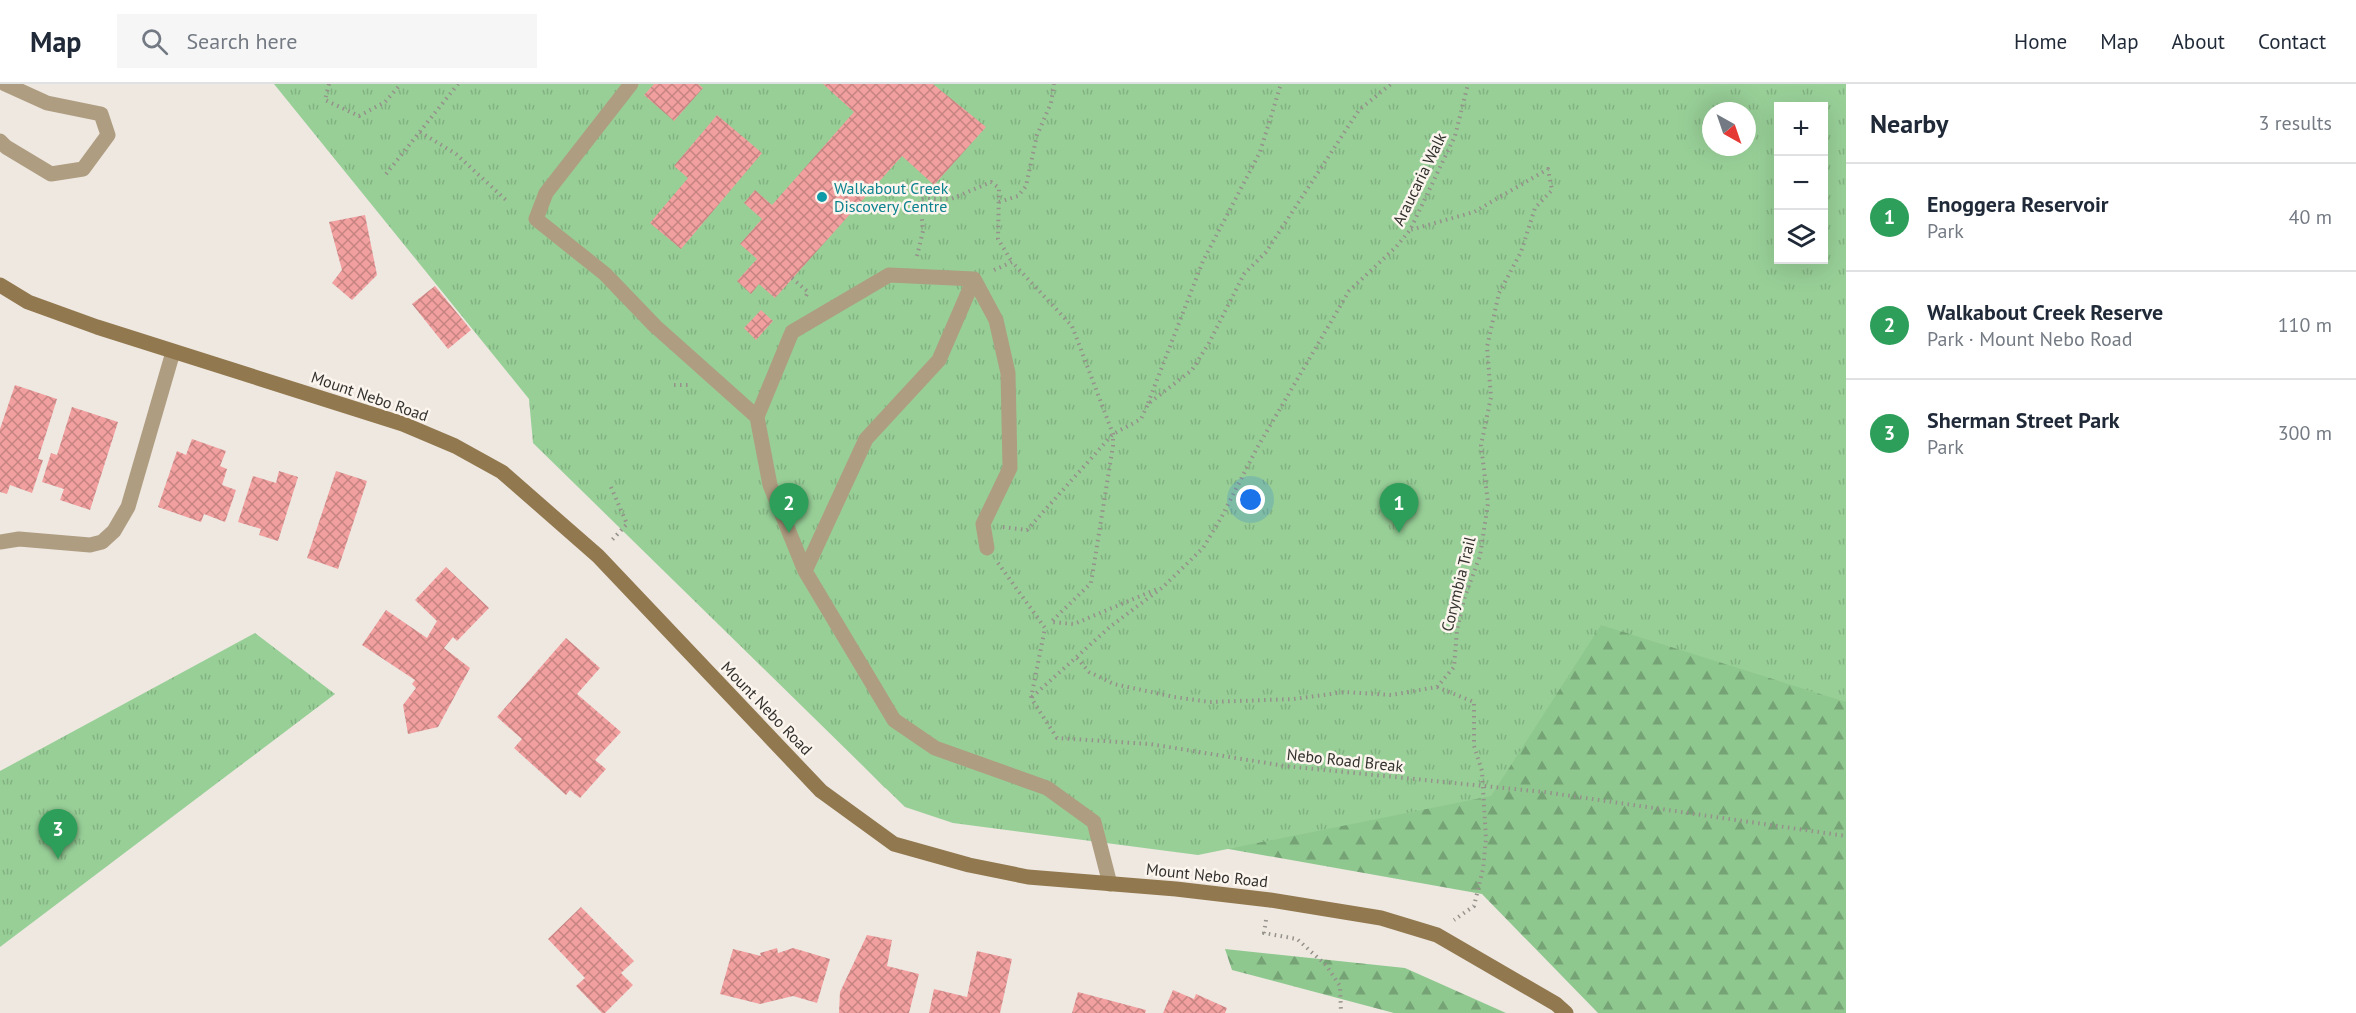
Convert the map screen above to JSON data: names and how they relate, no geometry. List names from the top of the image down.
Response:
{
  "streets": {
    "main road": ["Mount Nebo Road"],
    "path": ["Araucaria Walk", "Corymbia Trail", "Nebo Road Break"]
  },
  "crossings": [
    ["Araucaria Walk", "Corymbia Trail"]
  ],
  "places": ["Walkabout Creek Discovery Centre"],
  "north": "bottom right",
  "page": {
    "header": "Map",
    "search": "Search here",
    "nav": [
      "Home",
      "Map",
      "About",
      "Contact"
    ],
    "heading": ["Nearby", "3 results"],
    "map_buttons": ["+", "−"],
    "list": [
      {
        "mark": "1",
        "name": "Enoggera Reservoir",
        "note": "Park",
        "value": "40 m"
      },
      {
        "mark": "2",
        "name": "Walkabout Creek Reserve",
        "note": "Park · Mount Nebo Road",
        "value": "110 m"
      },
      {
        "mark": "3",
        "name": "Sherman Street Park",
        "note": "Park",
        "value": "300 m"
      }
    ],
    "pins": ["1", "2", "3"]
  }
}
